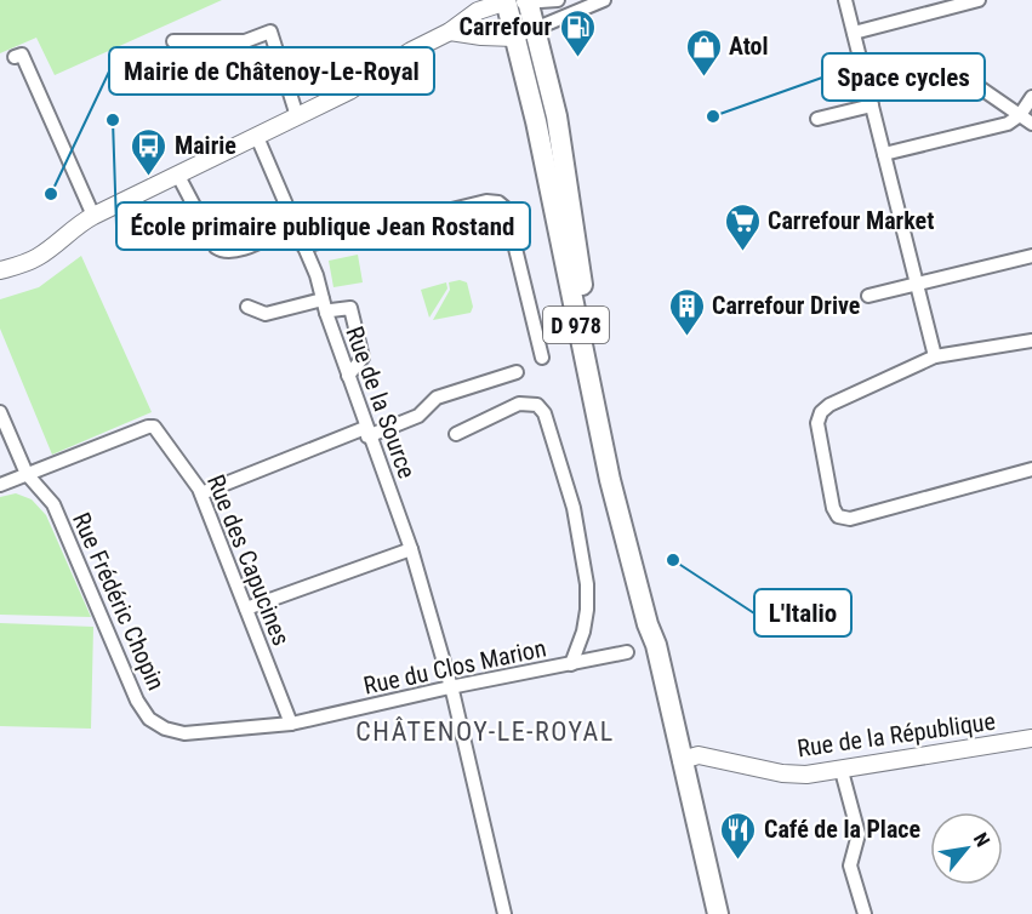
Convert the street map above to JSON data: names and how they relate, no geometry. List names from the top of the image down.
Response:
{
  "streets": {
    "main road": ["D 978"],
    "street": [
      "Rue de la Source",
      "Rue des Capucines",
      "Rue Frédéric Chopin",
      "Rue du Clos Marion",
      "Rue de la République"
    ]
  },
  "crossings": [
    ["D 978", "Rue de la République"],
    ["Rue de la Source", "Rue du Clos Marion"],
    ["Rue des Capucines", "Rue Frédéric Chopin"],
    ["Rue des Capucines", "Rue du Clos Marion"],
    ["Rue Frédéric Chopin", "Rue du Clos Marion"]
  ],
  "districts": ["CHÂTENOY-LE-ROYAL"],
  "places": {
    "fuel station": ["Carrefour"],
    "shop": ["Atol"],
    "other": [
      "Space cycles",
      "École primaire publique Jean Rostand",
      "Mairie de Châtenoy-Le-Royal",
      "L'Italio"
    ],
    "bus stop": ["Mairie"],
    "supermarket": ["Carrefour Market"],
    "building": ["Carrefour Drive"],
    "restaurant": ["Café de la Place"]
  },
  "north": "top right"
}
